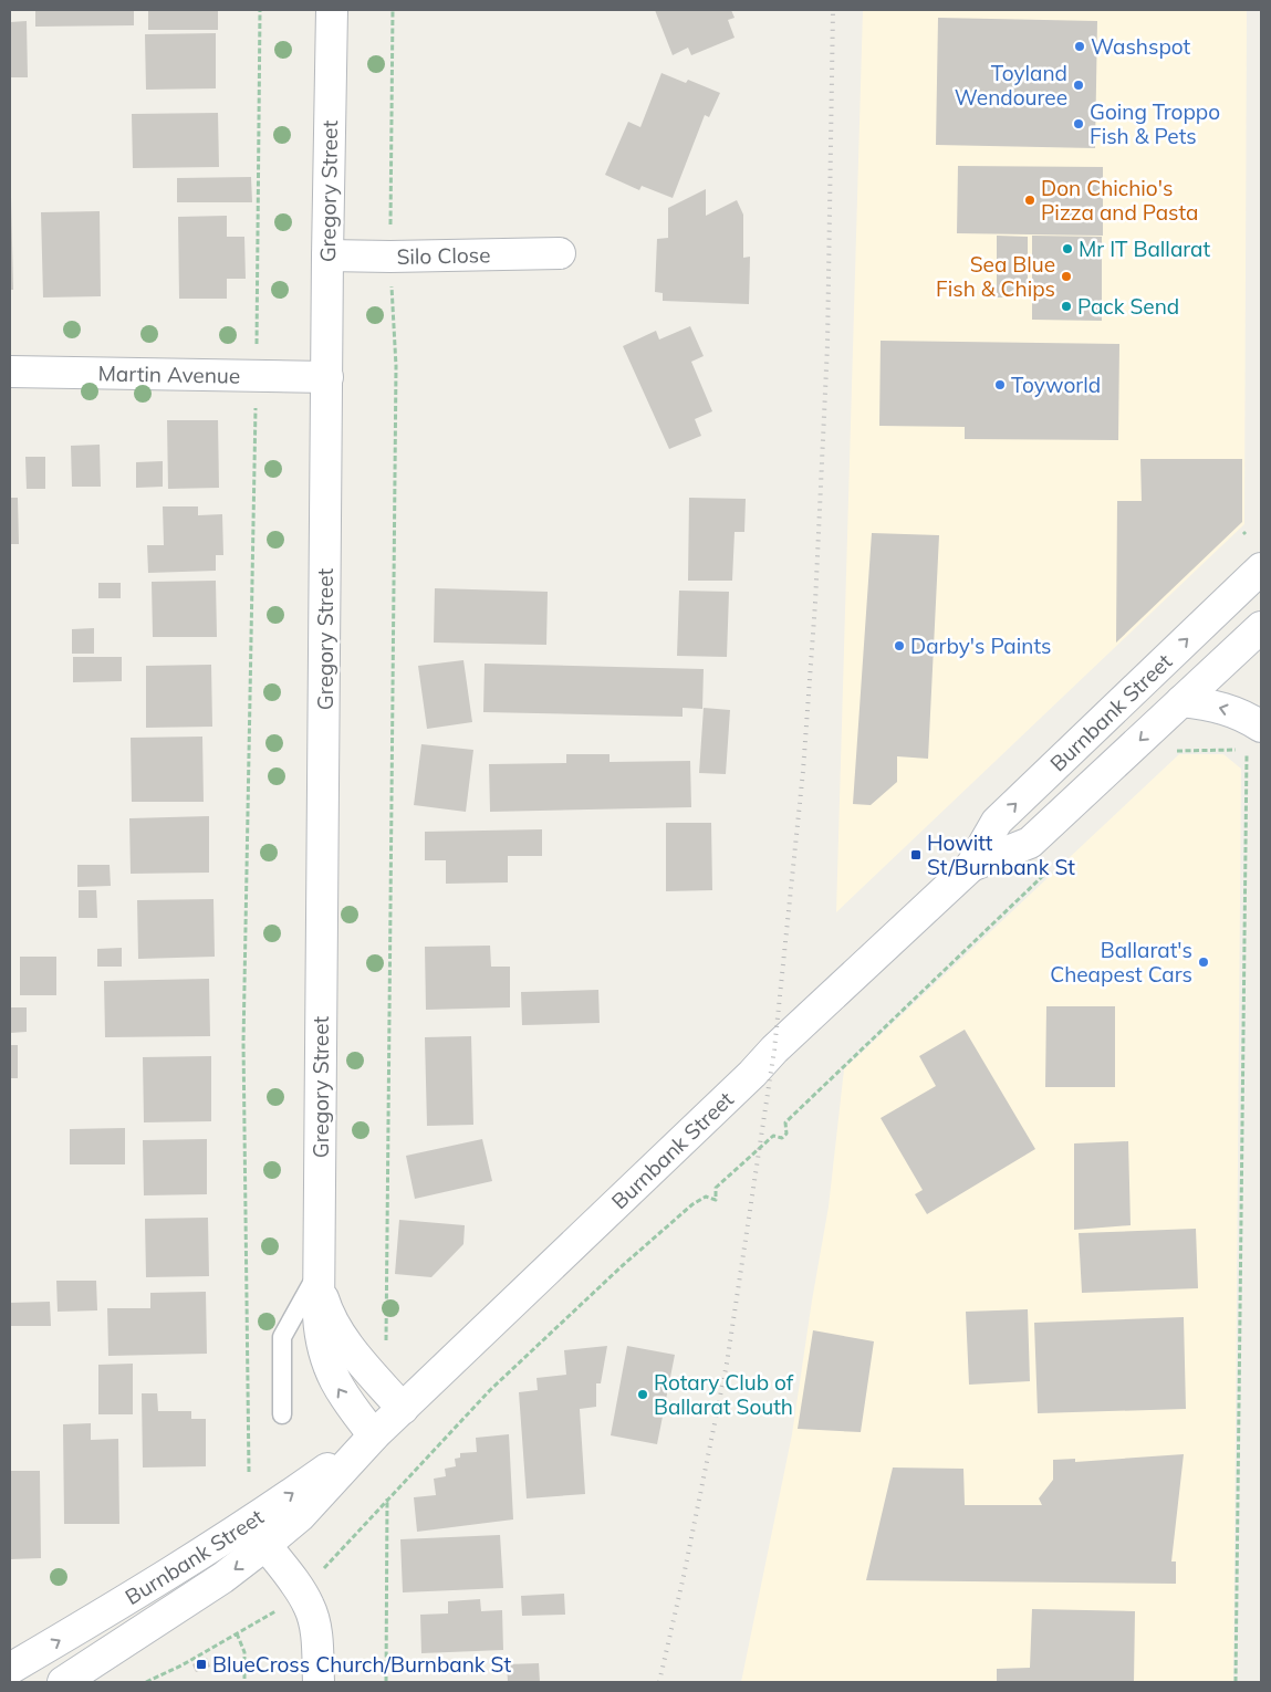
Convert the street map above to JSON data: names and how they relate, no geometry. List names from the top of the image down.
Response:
{
  "streets": {
    "street": [
      "Gregory Street",
      "Silo Close",
      "Martin Avenue",
      "Burnbank Street"
    ]
  },
  "crossings": [
    ["Gregory Street", "Silo Close"],
    ["Gregory Street", "Martin Avenue"],
    ["Gregory Street", "Burnbank Street"]
  ],
  "places": {
    "other": [
      "Washspot",
      "Toyland Wendouree",
      "Going Troppo Fish & Pets",
      "Don Chichio's Pizza and Pasta",
      "Mr IT Ballarat",
      "Sea Blue Fish & Chips",
      "Pack Send",
      "Toyworld",
      "Darby's Paints",
      "Ballarat's Cheapest Cars",
      "Rotary Club of Ballarat South"
    ],
    "transit": ["Howitt St/Burnbank St", "BlueCross Church/Burnbank St"]
  }
}
